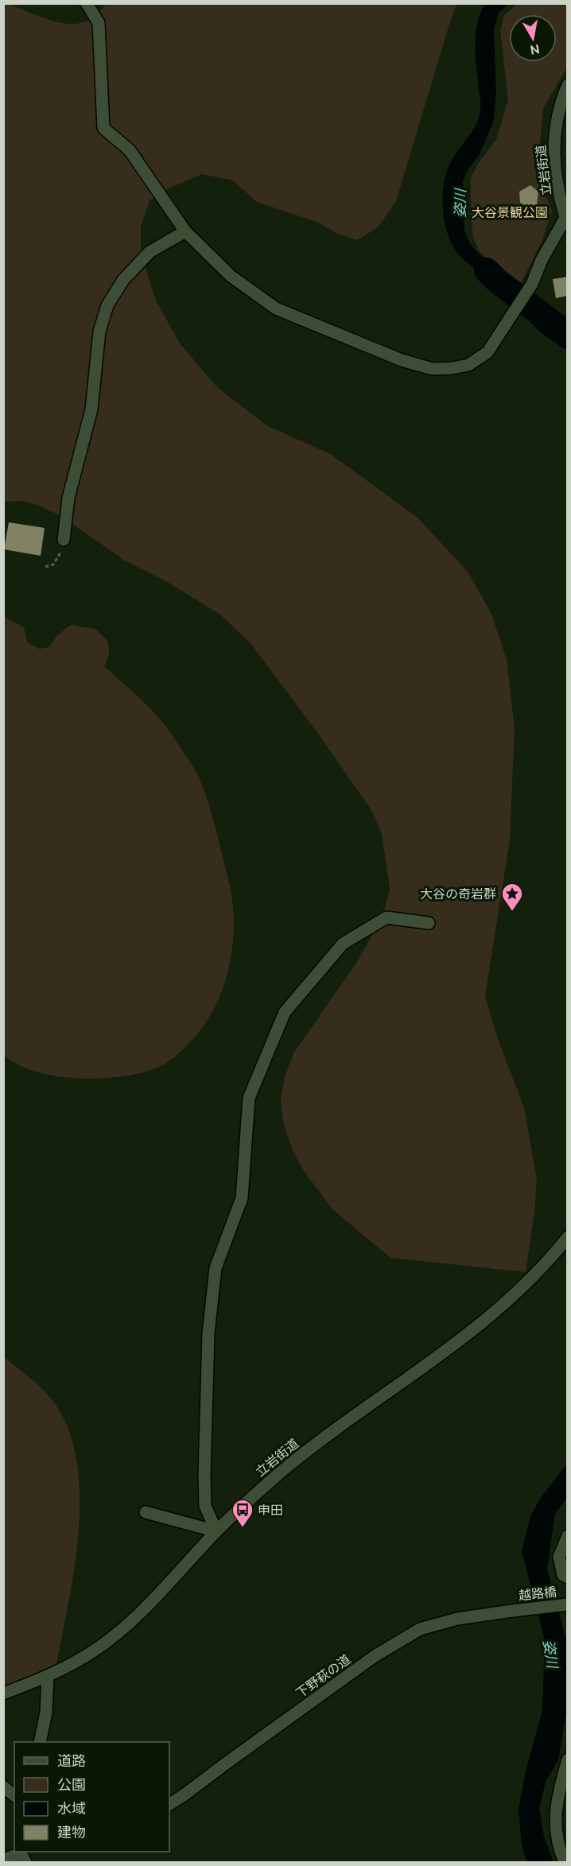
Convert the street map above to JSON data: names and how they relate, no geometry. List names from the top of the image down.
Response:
{
  "streets": {
    "street": ["立岩街道", "越路橋", "下野萩の道"]
  },
  "crossings": [
    ["越路橋", "下野萩の道"]
  ],
  "water": ["姿川"],
  "parks": ["大谷景観公園"],
  "places": {
    "place": ["大谷の奇岩群"],
    "bus stop": ["申田"]
  },
  "legend": [
    "道路",
    "公園",
    "水域",
    "建物"
  ],
  "north": "bottom"
}
